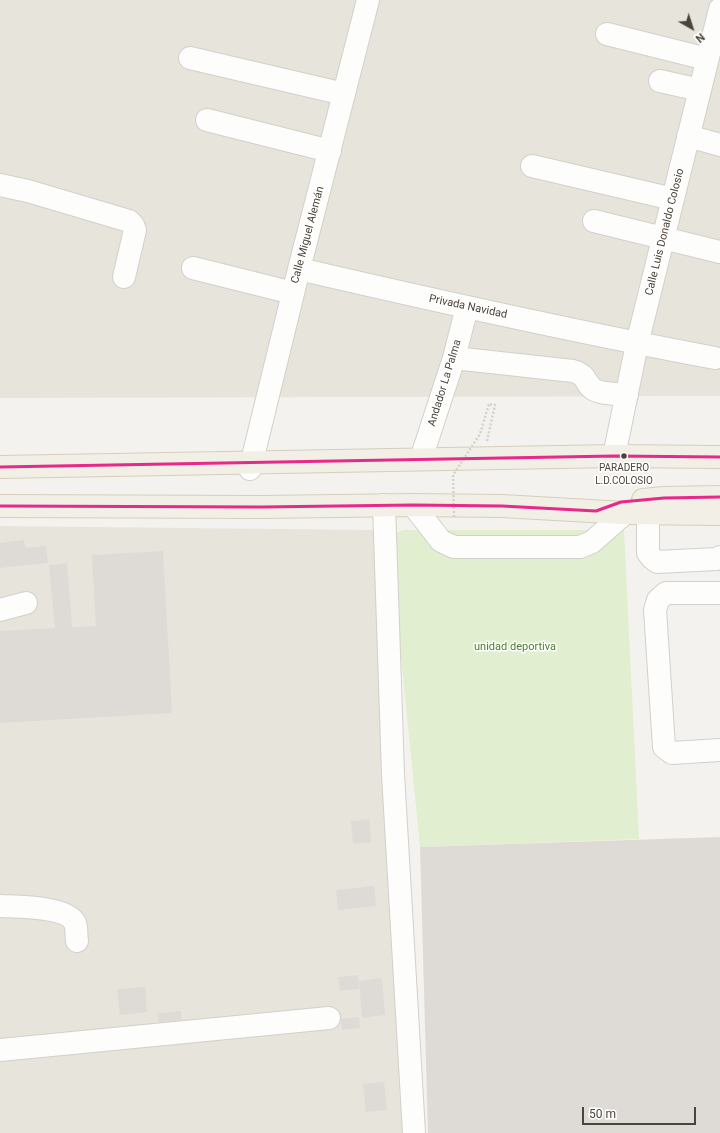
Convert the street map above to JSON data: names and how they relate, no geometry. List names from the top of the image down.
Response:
{
  "streets": {
    "street": [
      "Calle Luis Donaldo Colosio",
      "Calle Miguel Alemán",
      "Privada Navidad",
      "Andador La Palma"
    ]
  },
  "crossings": [
    ["Calle Luis Donaldo Colosio", "Privada Navidad"],
    ["Calle Miguel Alemán", "Privada Navidad"],
    ["Privada Navidad", "Andador La Palma"]
  ],
  "parks": ["unidad deportiva"],
  "places": ["PARADERO L.D.COLOSIO"],
  "scale_bar": "50 m",
  "north": "bottom right"
}
